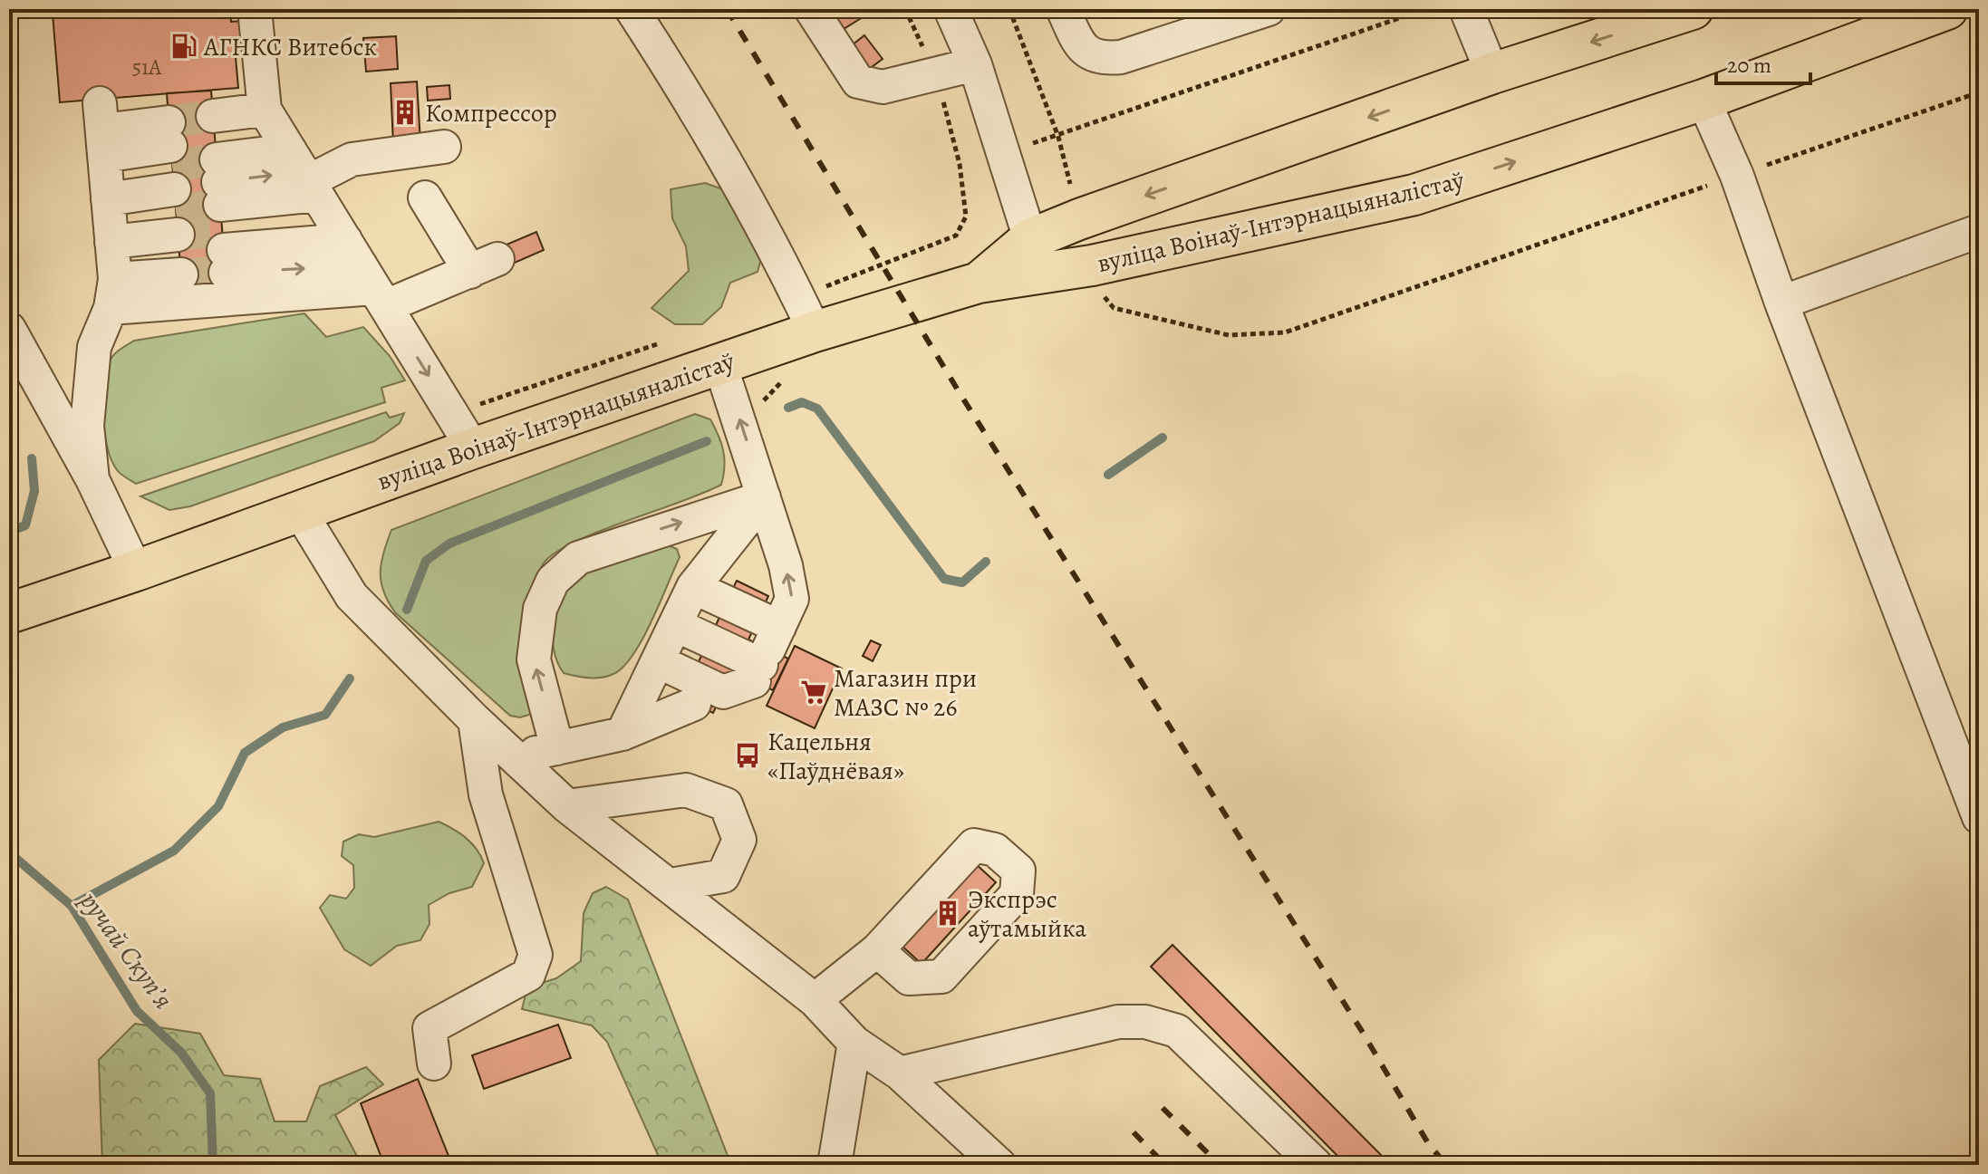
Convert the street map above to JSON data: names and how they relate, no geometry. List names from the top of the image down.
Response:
{
  "streets": {
    "main road": ["вуліца Воінаў-Інтэрнацыяналістаў"]
  },
  "water": ["ручай Скупʼя"],
  "places": {
    "fuel station": ["АГНКС Витебск"],
    "building": ["Компрессор", "Экспрэс аўтамыйка"],
    "supermarket": ["Магазин при МАЗС № 26"],
    "bus stop": ["Кацельня «Паўднёвая»"]
  },
  "house_numbers": ["51А"],
  "scale_bar": "20 m"
}
